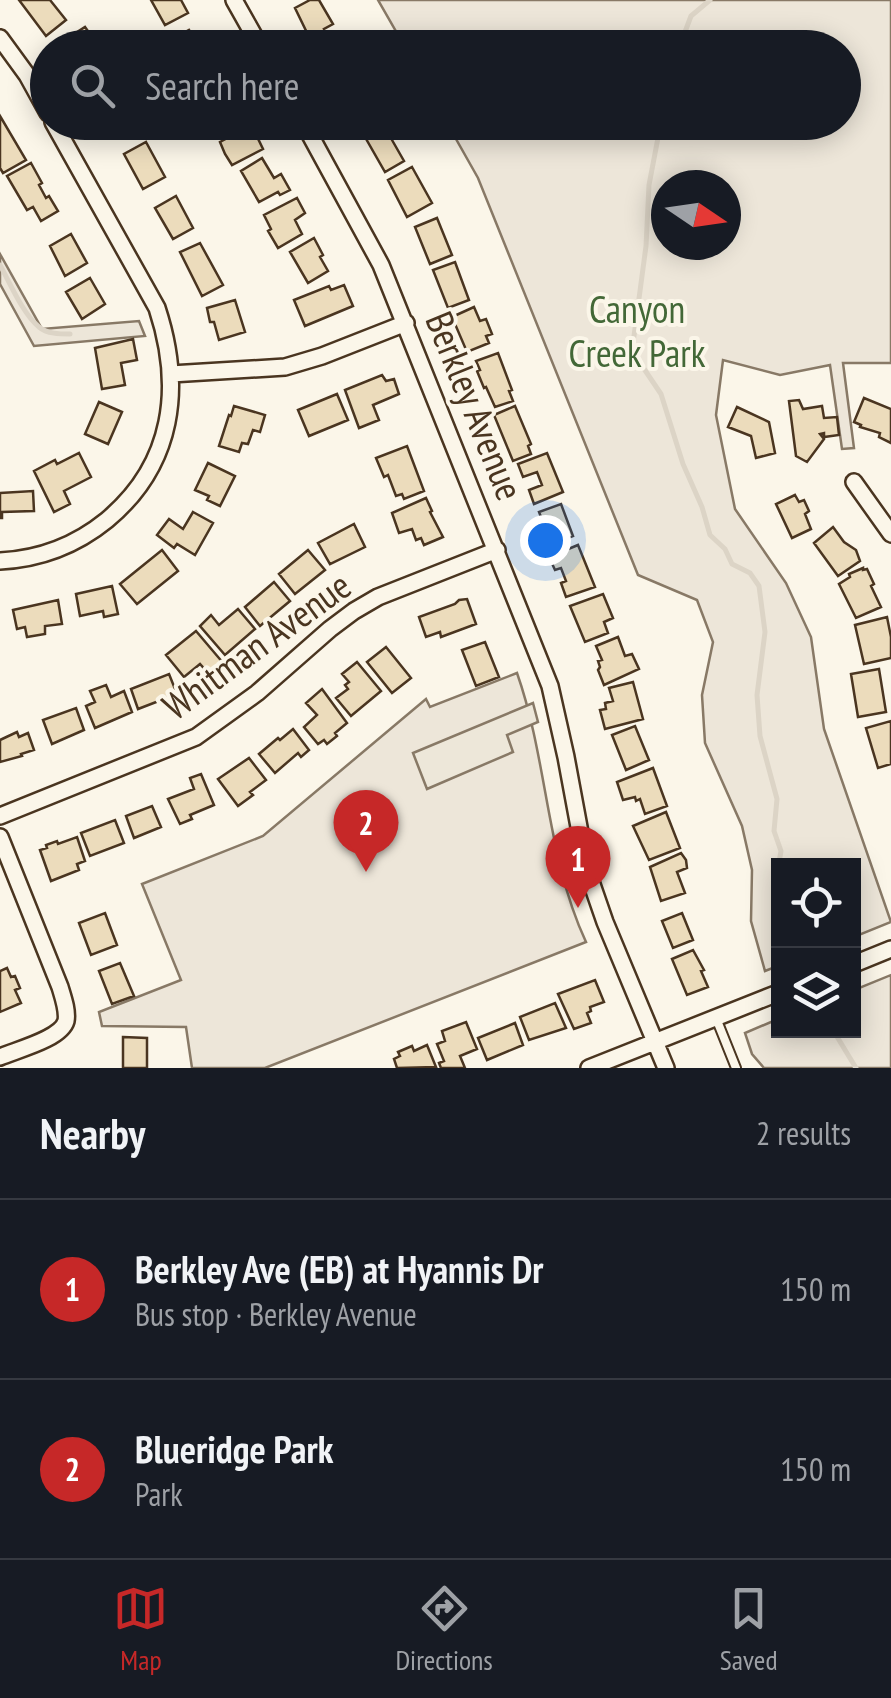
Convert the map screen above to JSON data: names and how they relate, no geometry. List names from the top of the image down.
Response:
{
  "streets": {
    "street": ["Berkley Avenue", "Whitman Avenue"]
  },
  "crossings": [
    ["Berkley Avenue", "Whitman Avenue"]
  ],
  "parks": ["Canyon Creek Park"],
  "north": "right",
  "page": {
    "search": "Search here",
    "pins": ["2", "1"],
    "heading": ["Nearby", "2 results"],
    "list": [
      {
        "mark": "1",
        "name": "Berkley Ave (EB) at Hyannis Dr",
        "note": "Bus stop · Berkley Avenue",
        "value": "150 m"
      },
      {
        "mark": "2",
        "name": "Blueridge Park",
        "note": "Park",
        "value": "150 m"
      }
    ],
    "nav": ["Map", "Directions", "Saved"]
  }
}
